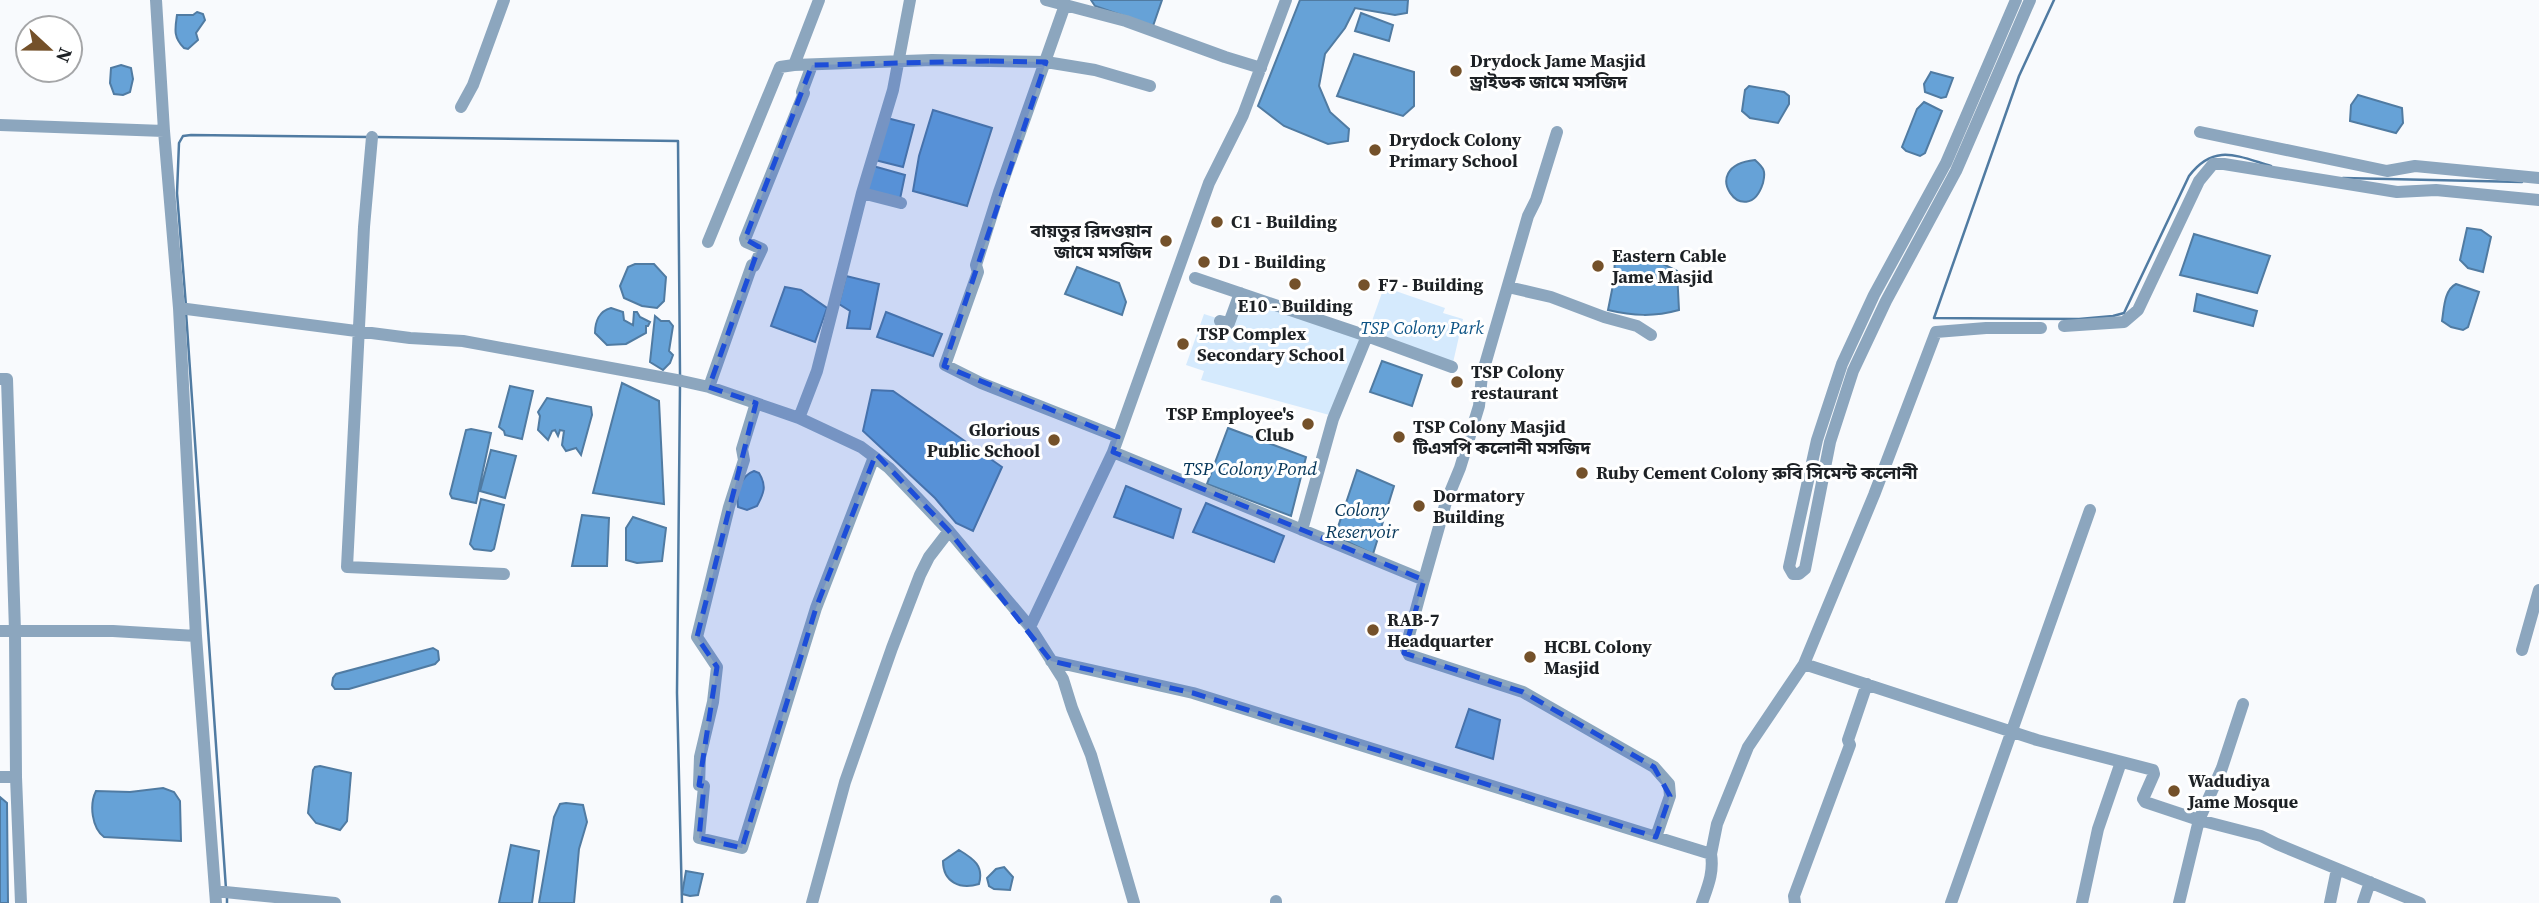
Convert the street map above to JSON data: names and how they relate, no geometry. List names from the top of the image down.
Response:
{
  "water": ["TSP Colony Pond", "Colony Reservoir"],
  "parks": ["TSP Colony Park"],
  "places": [
    "Drydock Jame Masjid ড্রাইডক জামে মসজিদ",
    "Drydock Colony Primary School",
    "C1 - Building",
    "বায়তুর রিদওয়ান জামে মসজিদ",
    "D1 - Building",
    "Eastern Cable Jame Masjid",
    "E10 - Building",
    "F7 - Building",
    "TSP Complex Secondary School",
    "TSP Colony restaurant",
    "TSP Employee's Club",
    "TSP Colony Masjid টিএসপি কলোনী মসজিদ",
    "Glorious Public School",
    "Ruby Cement Colony রুবি সিমেন্ট কলোনী",
    "Dormatory Building",
    "RAB-7 Headquarter",
    "HCBL Colony Masjid",
    "Wadudiya Jame Mosque"
  ],
  "north": "right"
}
